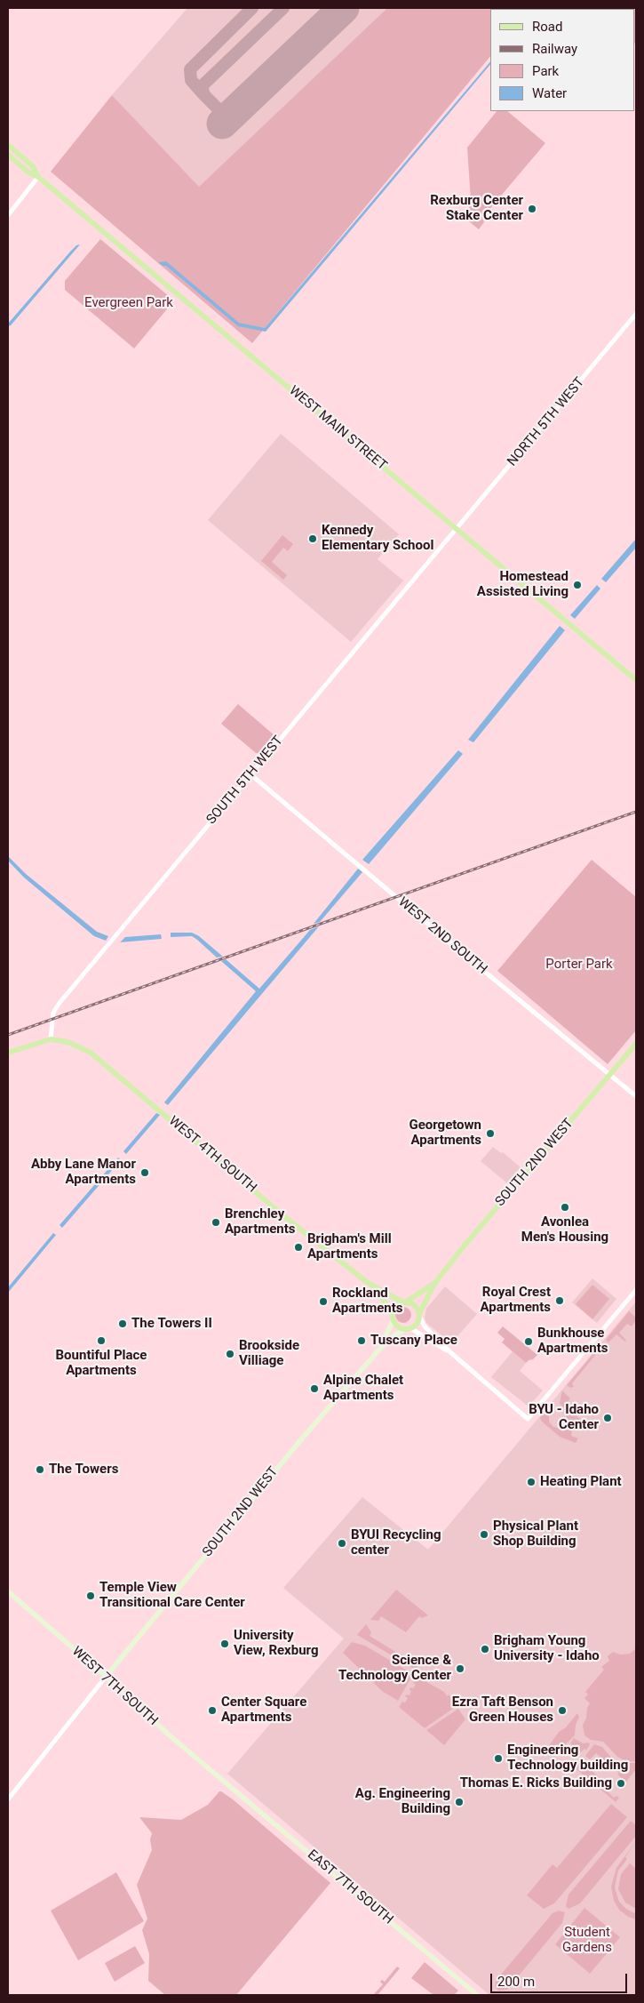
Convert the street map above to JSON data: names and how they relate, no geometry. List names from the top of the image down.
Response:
{
  "streets": {
    "main road": [
      "WEST MAIN STREET",
      "WEST 4TH SOUTH",
      "SOUTH 2ND WEST",
      "WEST 7TH SOUTH",
      "EAST 7TH SOUTH"
    ],
    "street": ["NORTH 5TH WEST", "SOUTH 5TH WEST", "WEST 2ND SOUTH"]
  },
  "crossings": [
    ["NORTH 5TH WEST", "WEST MAIN STREET"],
    ["NORTH 5TH WEST", "SOUTH 5TH WEST"],
    ["WEST MAIN STREET", "SOUTH 5TH WEST"],
    ["SOUTH 5TH WEST", "WEST 2ND SOUTH"],
    ["SOUTH 5TH WEST", "WEST 4TH SOUTH"],
    ["WEST 2ND SOUTH", "SOUTH 2ND WEST"],
    ["WEST 4TH SOUTH", "SOUTH 2ND WEST"],
    ["SOUTH 2ND WEST", "WEST 7TH SOUTH"],
    ["WEST 7TH SOUTH", "EAST 7TH SOUTH"]
  ],
  "parks": ["Evergreen Park", "Porter Park", "Student Gardens"],
  "places": [
    "Rexburg Center Stake Center",
    "Kennedy Elementary School",
    "Homestead Assisted Living",
    "Georgetown Apartments",
    "Abby Lane Manor Apartments",
    "Avonlea Men's Housing",
    "Brenchley Apartments",
    "Brigham's Mill Apartments",
    "Royal Crest Apartments",
    "Rockland Apartments",
    "The Towers II",
    "Bountiful Place Apartments",
    "Tuscany Place",
    "Bunkhouse Apartments",
    "Brookside Villiage",
    "Alpine Chalet Apartments",
    "BYU - Idaho Center",
    "The Towers",
    "Heating Plant",
    "Physical Plant Shop Building",
    "BYUI Recycling center",
    "Temple View Transitional Care Center",
    "University View, Rexburg",
    "Brigham Young University - Idaho",
    "Science & Technology Center",
    "Center Square Apartments",
    "Ezra Taft Benson Green Houses",
    "Engineering Technology building",
    "Thomas E. Ricks Building",
    "Ag. Engineering Building"
  ],
  "legend": [
    "Road",
    "Railway",
    "Park",
    "Water"
  ],
  "scale_bar": "200 m"
}
